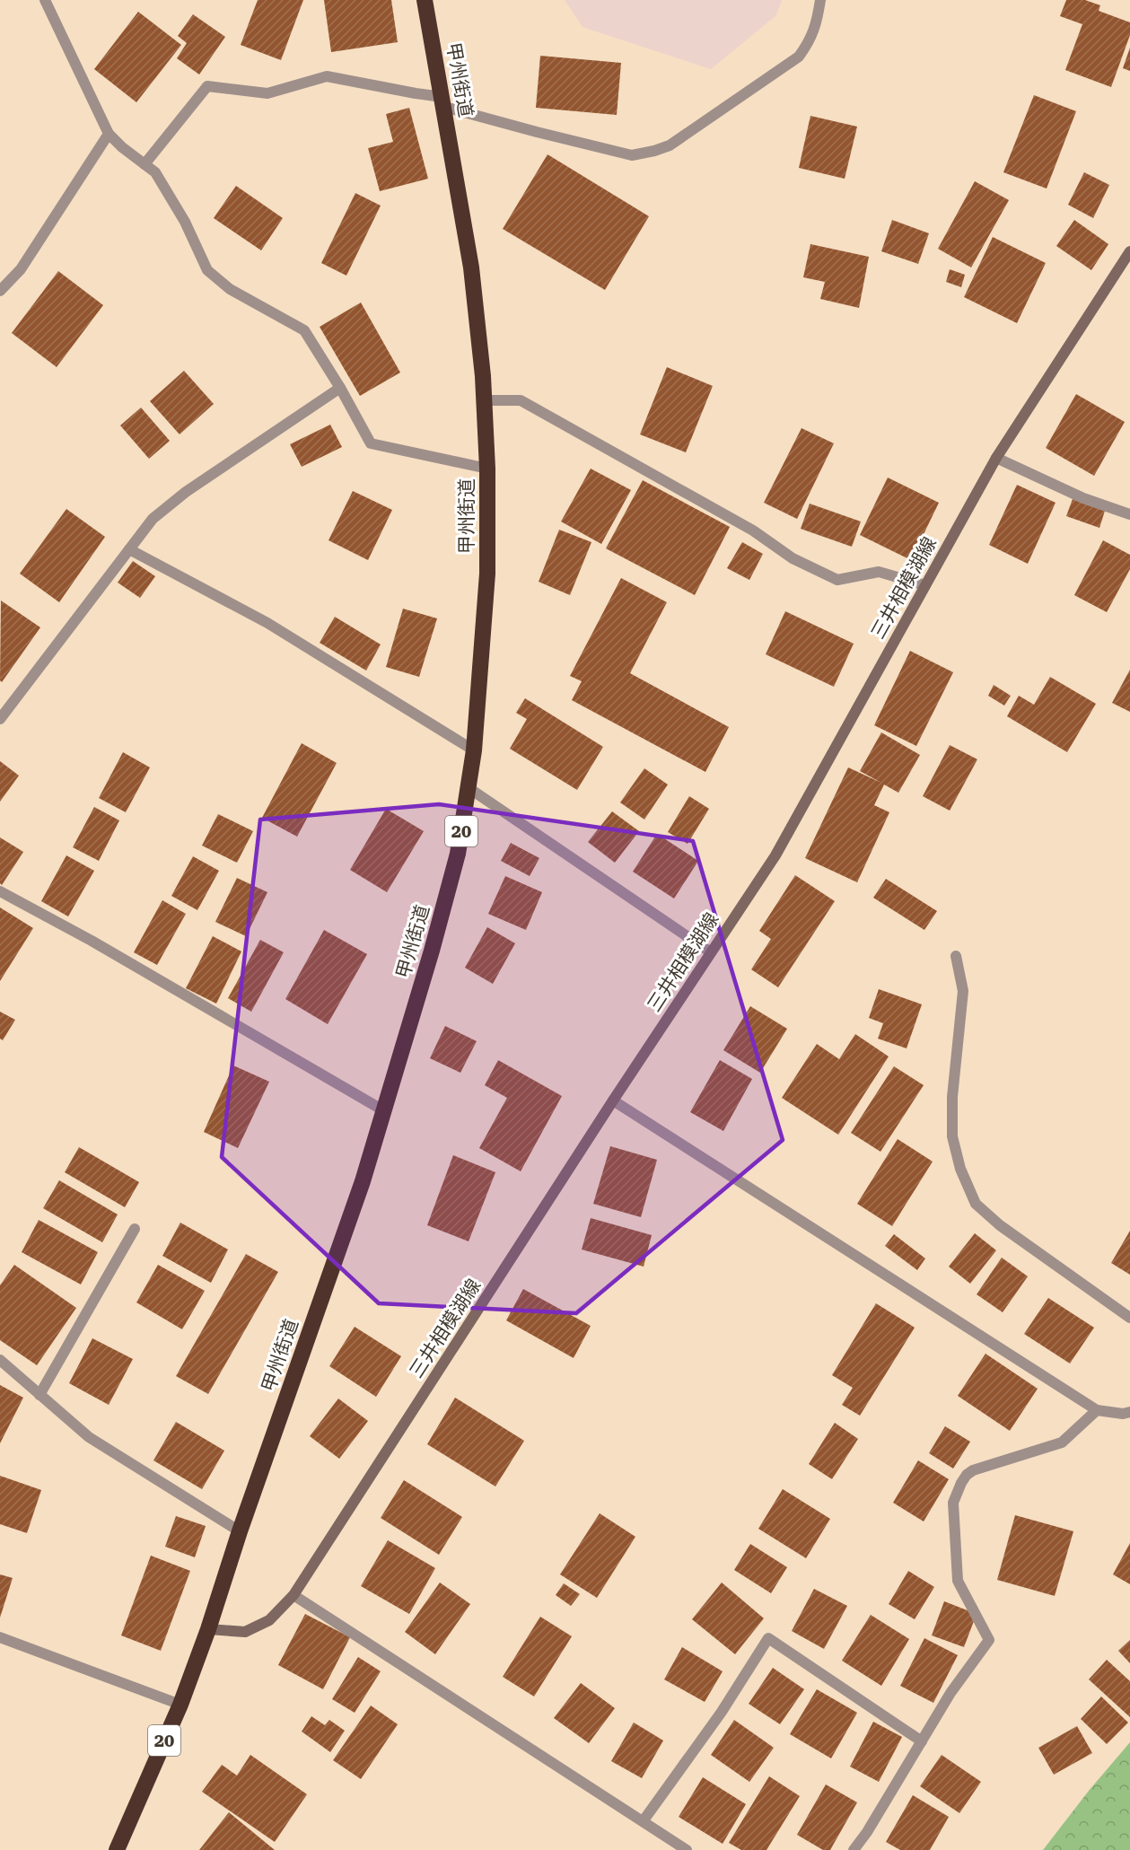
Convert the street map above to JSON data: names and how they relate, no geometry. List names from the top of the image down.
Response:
{
  "streets": {
    "highway": ["甲州街道", "20"],
    "main road": ["三井相模湖線"]
  },
  "crossings": [
    ["甲州街道", "三井相模湖線"]
  ]
}
